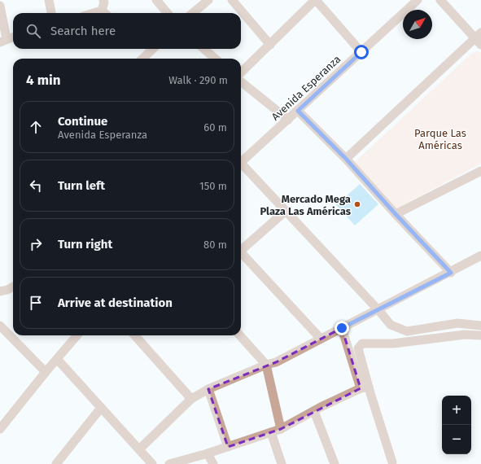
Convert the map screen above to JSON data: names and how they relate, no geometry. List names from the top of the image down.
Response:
{
  "streets": {
    "street": ["Avenida Esperanza"]
  },
  "parks": ["Parque Las Américas"],
  "places": ["Mercado Mega Plaza Las Américas"],
  "north": "top right",
  "page": {
    "search": "Search here",
    "heading": ["4 min", "Walk · 290 m"],
    "list": [
      ["Continue", "Avenida Esperanza", "60 m"],
      ["Turn left", "150 m"],
      ["Turn right", "80 m"],
      "Arrive at destination"
    ],
    "map_buttons": ["+", "−"]
  }
}
